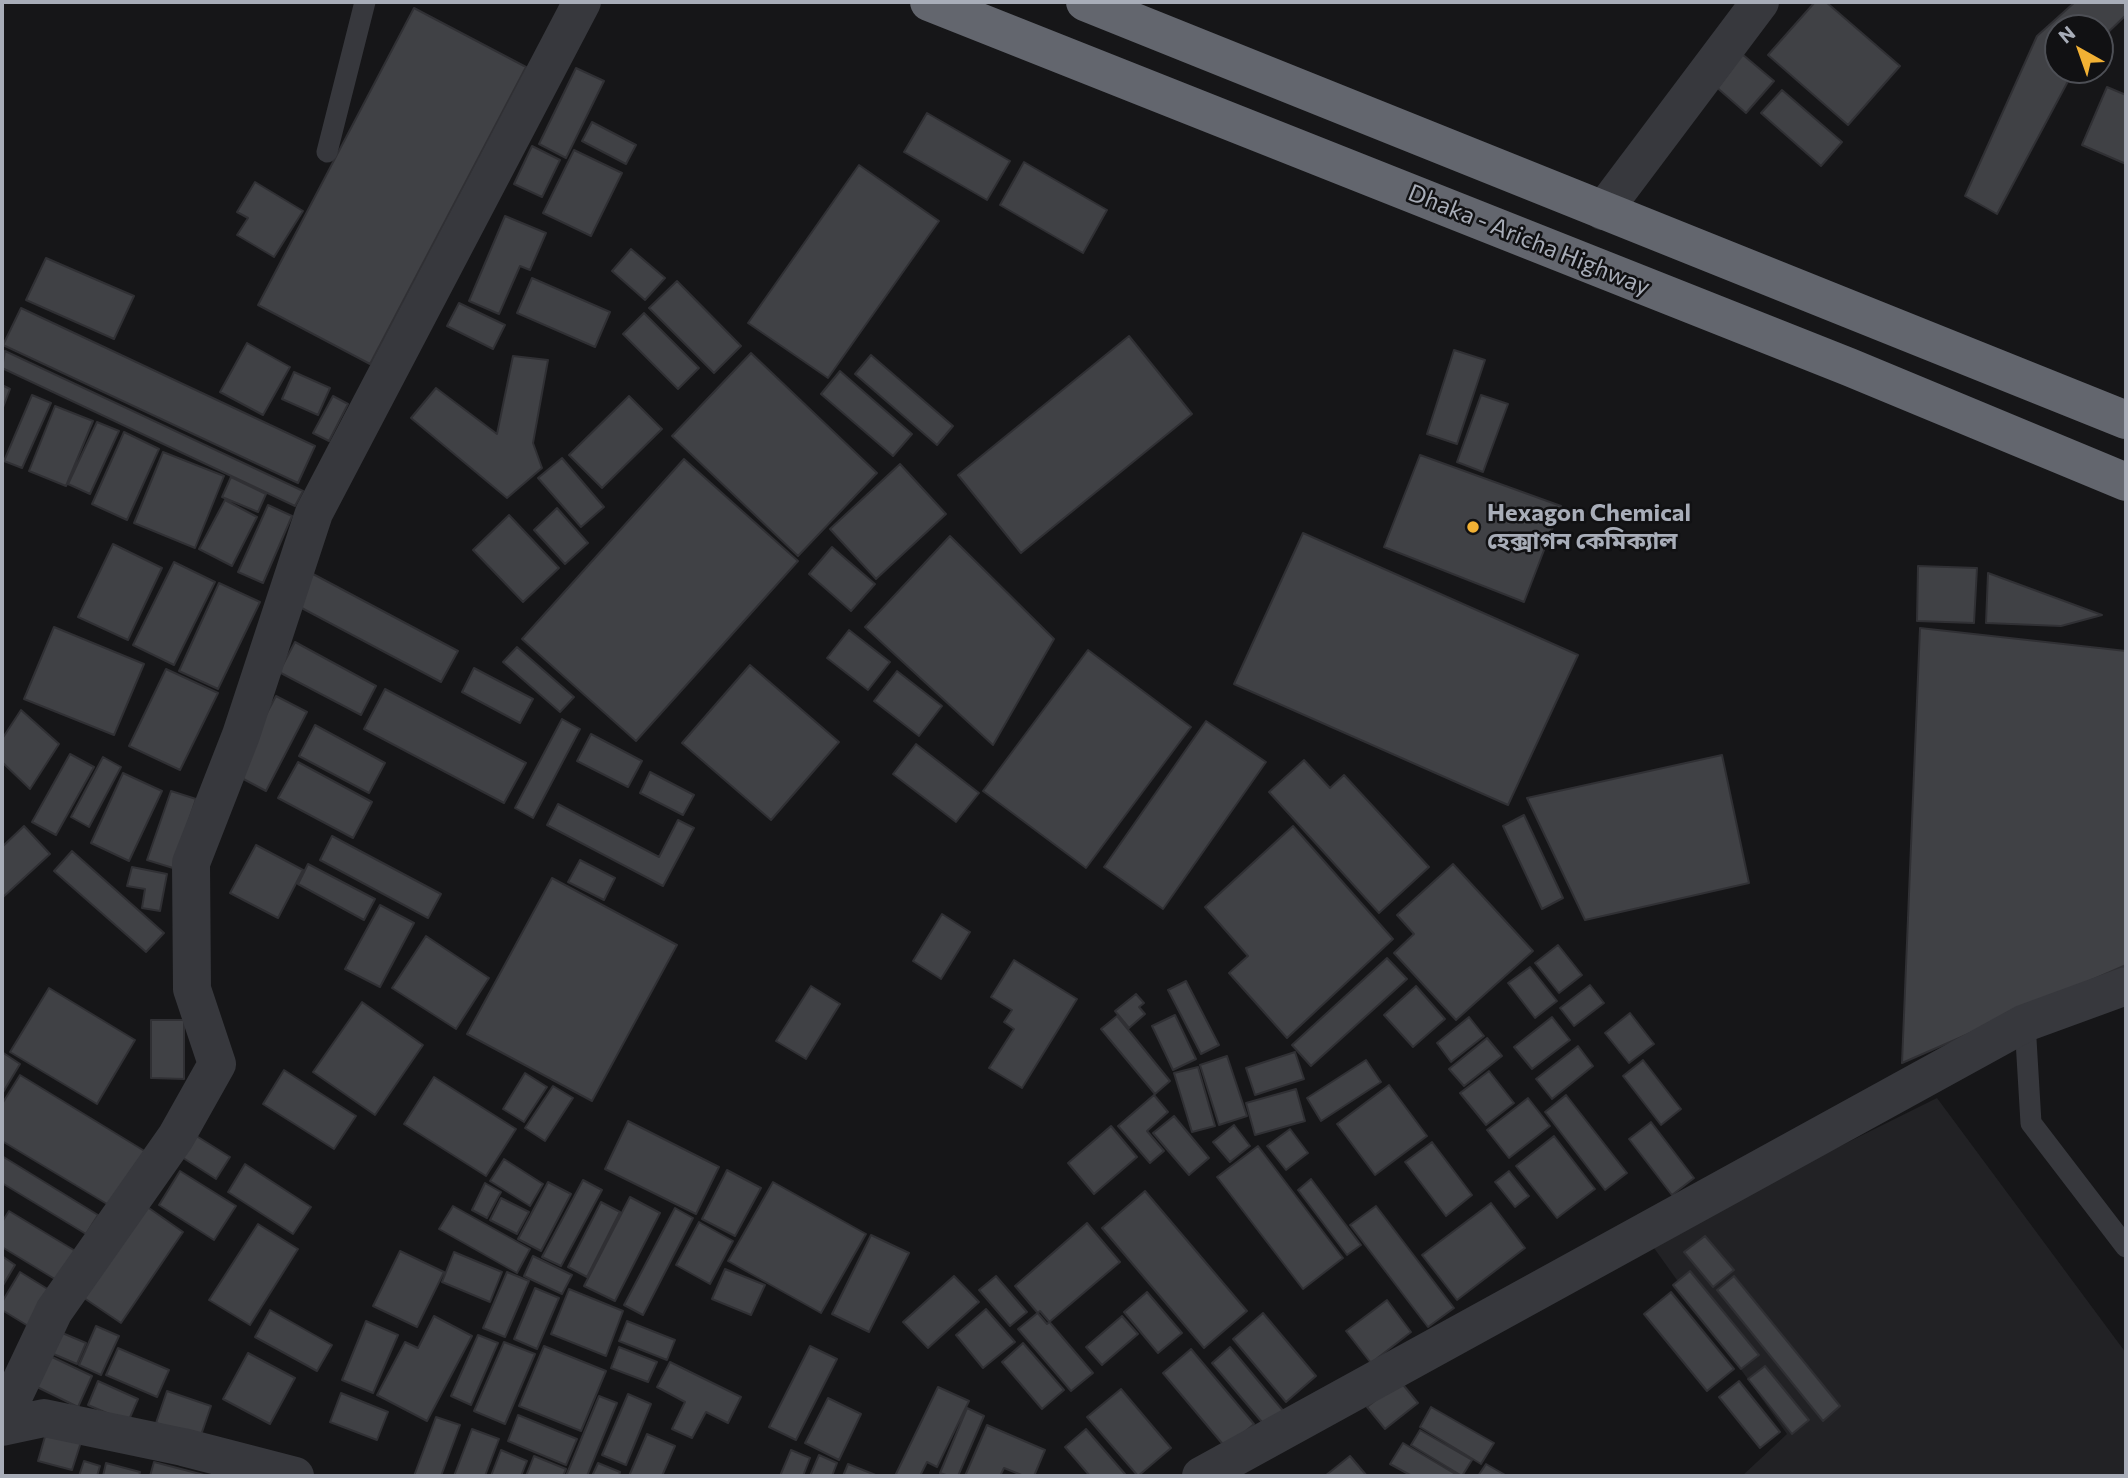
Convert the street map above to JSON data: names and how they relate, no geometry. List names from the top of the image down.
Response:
{
  "streets": {
    "highway": ["Dhaka - Aricha Highway"]
  },
  "places": ["Hexagon Chemical হেক্সাগন কেমিক্যাল"],
  "north": "top left"
}
